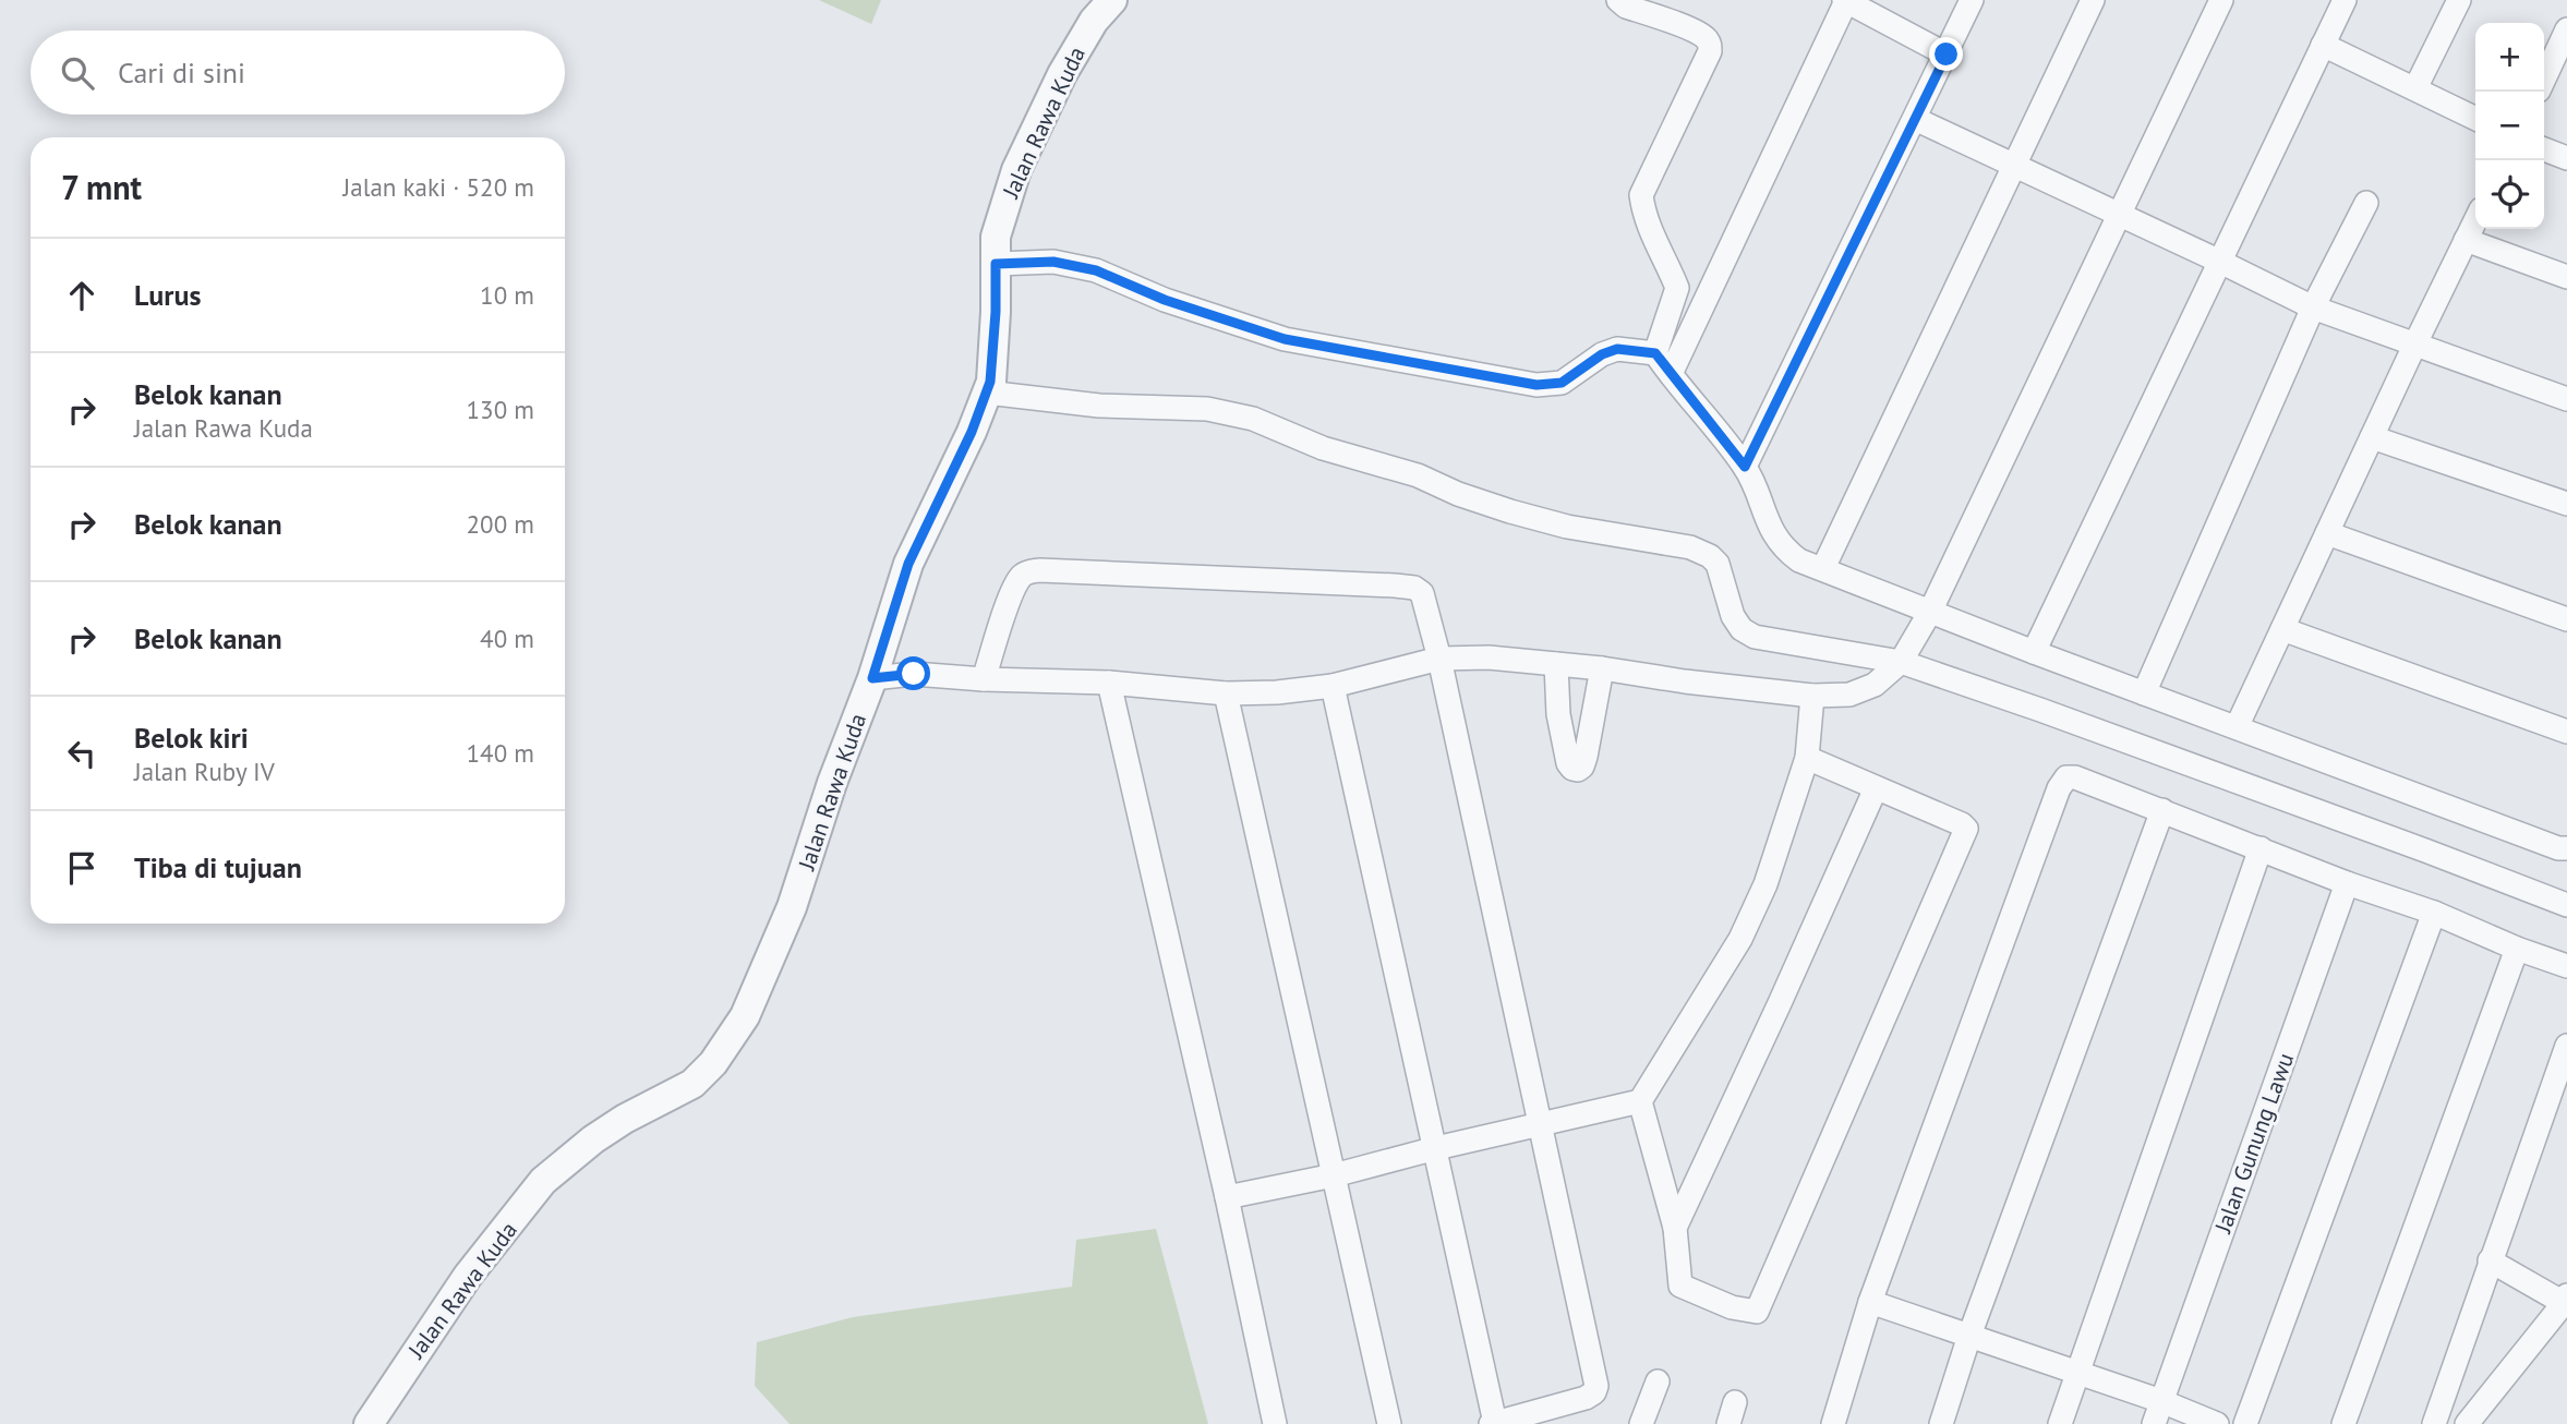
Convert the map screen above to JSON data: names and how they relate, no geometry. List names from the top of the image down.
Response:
{
  "streets": {
    "street": ["Jalan Rawa Kuda", "Jalan Gunung Lawu"]
  },
  "page": {
    "map_buttons": ["+", "−"],
    "search": "Cari di sini",
    "heading": ["7 mnt", "Jalan kaki · 520 m"],
    "list": [
      ["Lurus", "10 m"],
      ["Belok kanan", "Jalan Rawa Kuda", "130 m"],
      ["Belok kanan", "200 m"],
      ["Belok kanan", "40 m"],
      ["Belok kiri", "Jalan Ruby IV", "140 m"],
      "Tiba di tujuan"
    ]
  }
}
